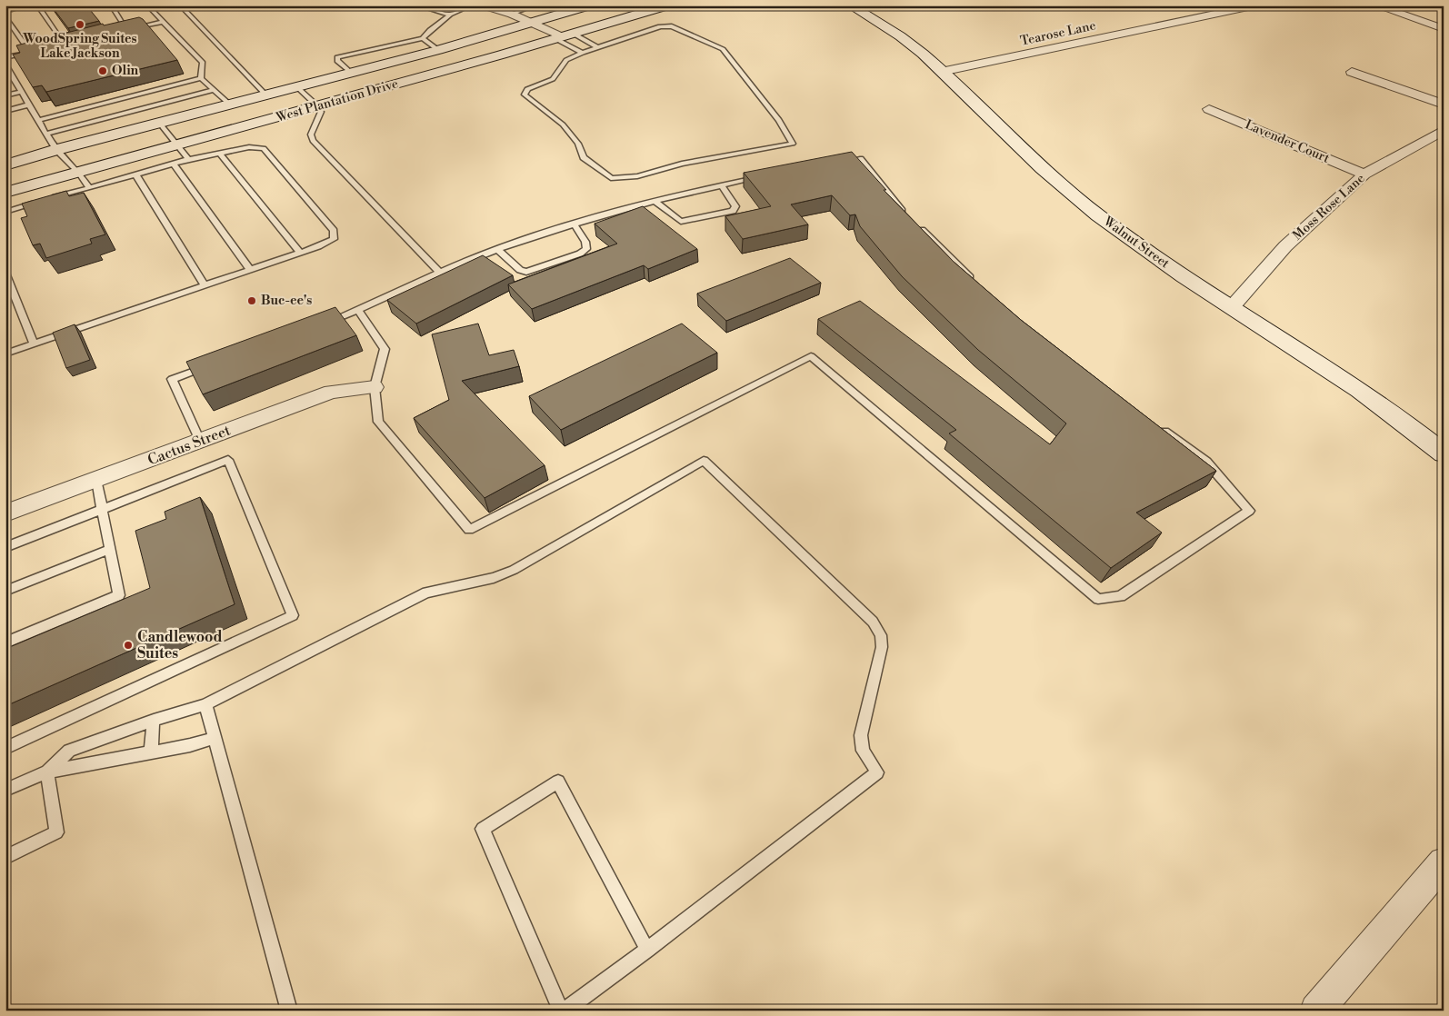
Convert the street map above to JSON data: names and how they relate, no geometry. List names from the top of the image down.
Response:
{
  "streets": {
    "main road": ["West Plantation Drive", "Walnut Street"],
    "street": [
      "Tearose Lane",
      "Lavender Court",
      "Moss Rose Lane",
      "Cactus Street"
    ]
  },
  "crossings": [
    ["Tearose Lane", "Walnut Street"],
    ["Lavender Court", "Moss Rose Lane"],
    ["Moss Rose Lane", "Walnut Street"]
  ],
  "places": [
    "WoodSpring Suites Lake Jackson",
    "Olin",
    "Buc-ee's",
    "Candlewood Suites"
  ]
}
